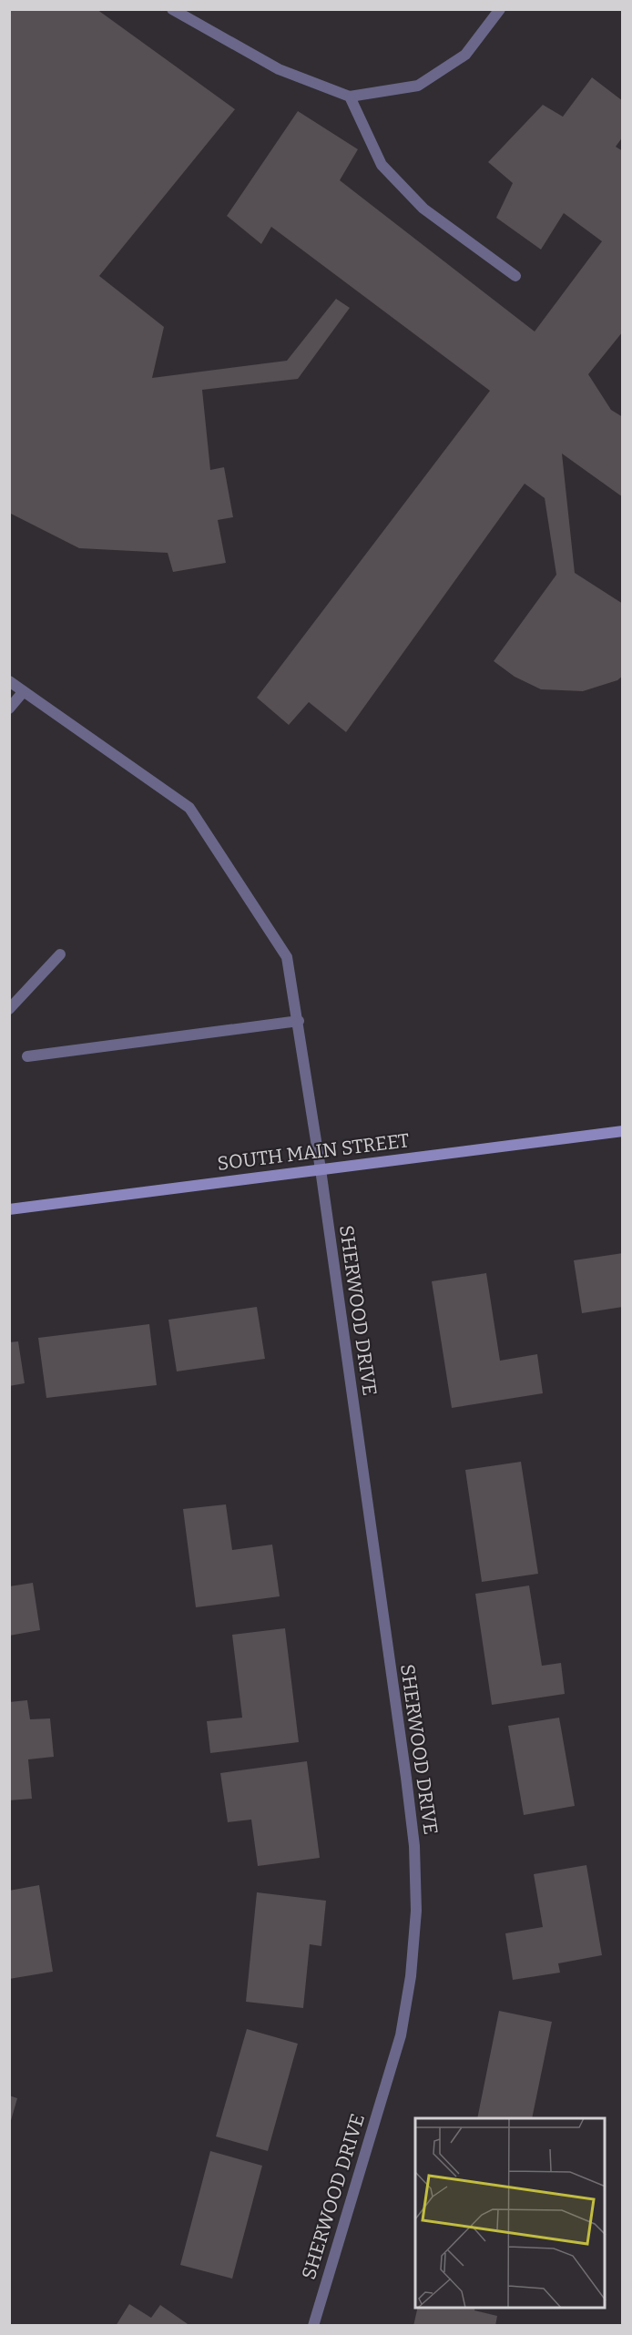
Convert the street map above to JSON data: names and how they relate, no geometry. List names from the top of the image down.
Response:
{
  "streets": {
    "street": ["SOUTH MAIN STREET", "SHERWOOD DRIVE"]
  },
  "crossings": [
    ["SOUTH MAIN STREET", "SHERWOOD DRIVE"]
  ]
}
